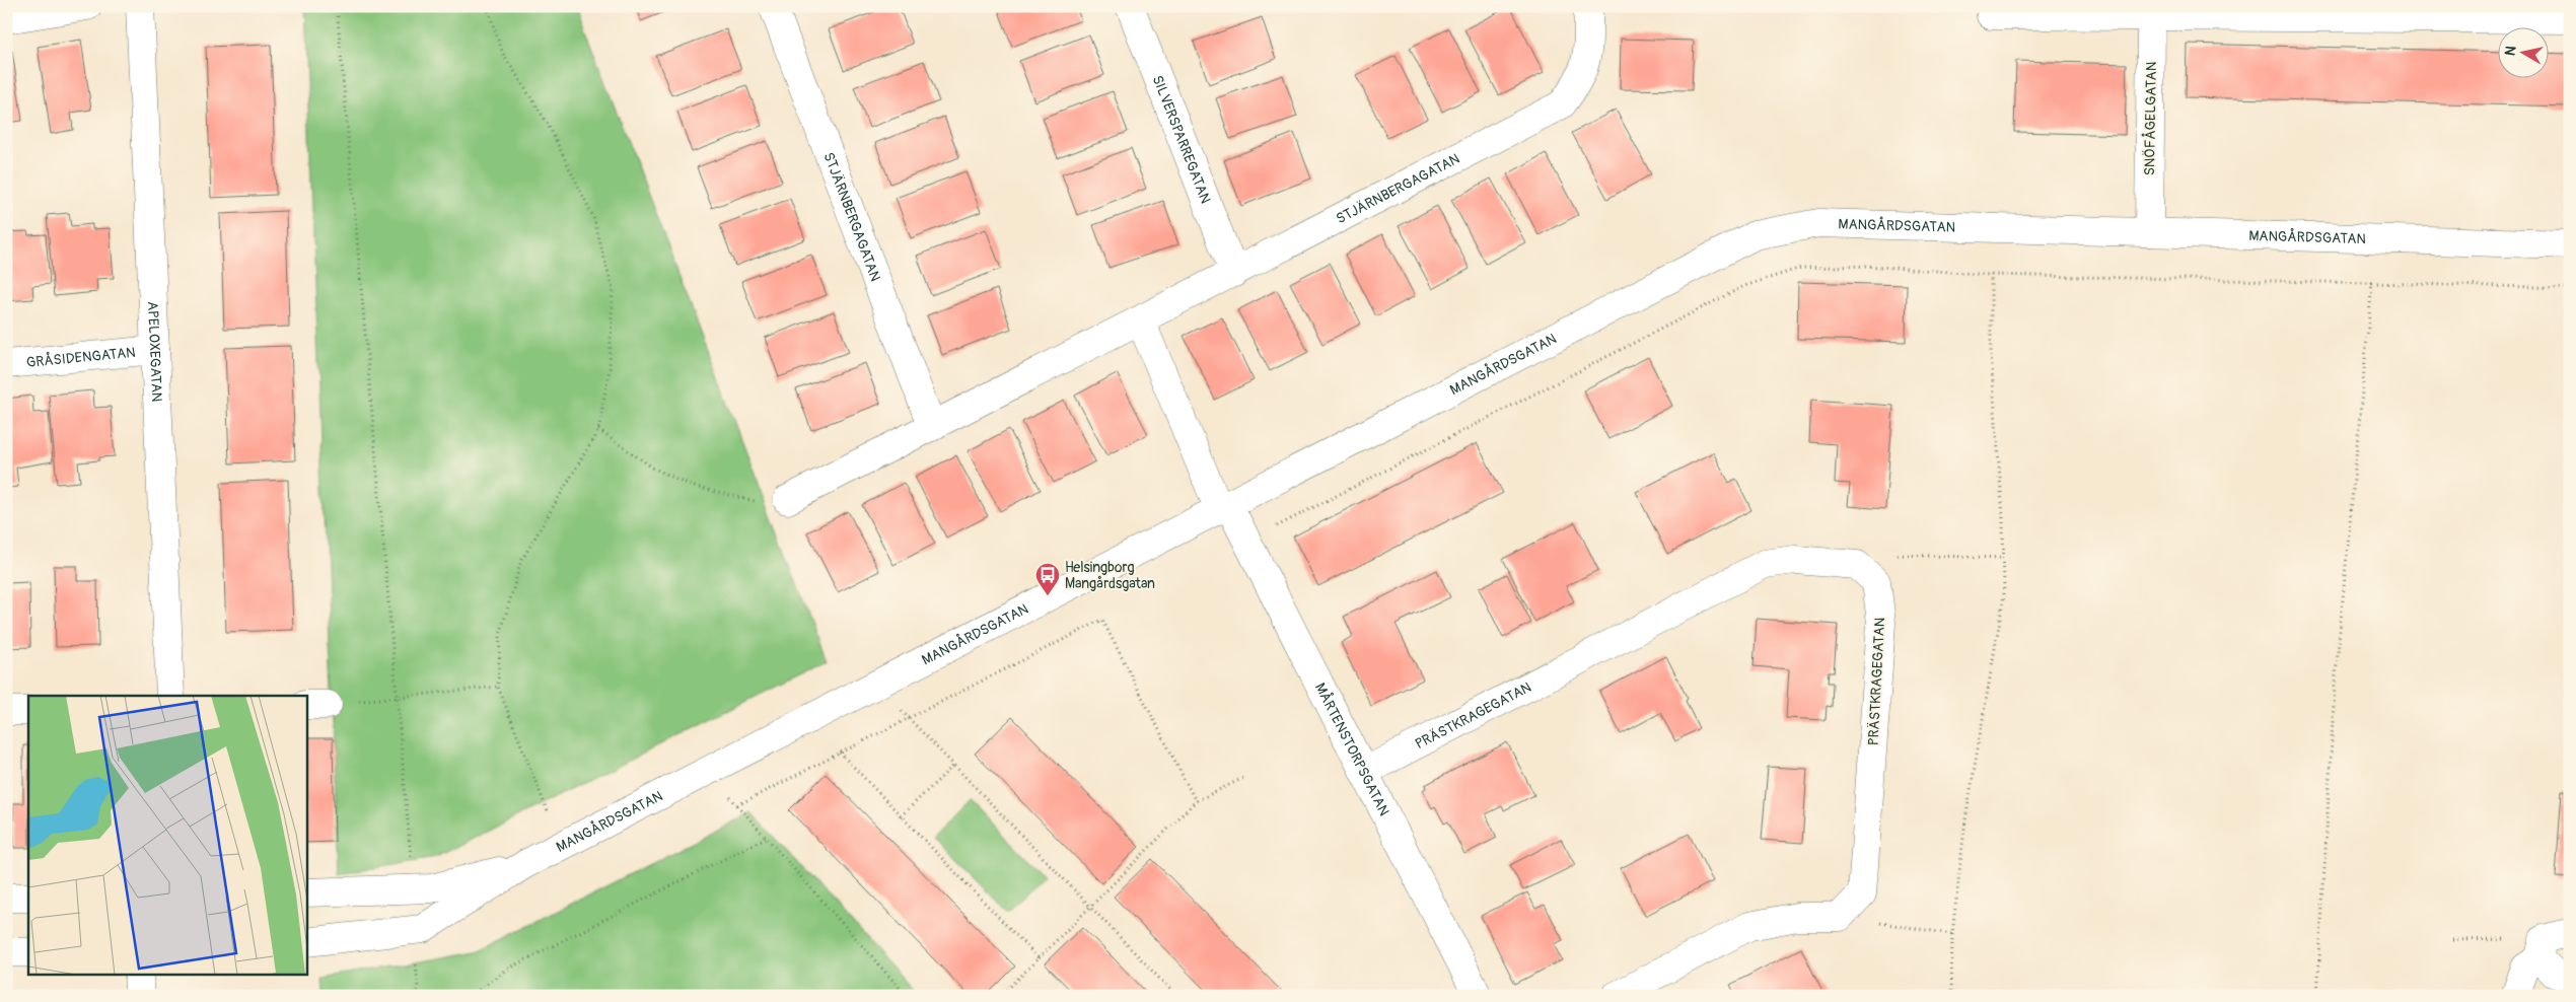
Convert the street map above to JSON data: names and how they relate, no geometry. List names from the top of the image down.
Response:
{
  "streets": {
    "street": [
      "SNÖFÅGELGATAN",
      "SILVERSPARREGATAN",
      "STJÄRNBERGAGATAN",
      "MANGÅRDSGATAN",
      "APELOXEGATAN",
      "GRÅSIDENGATAN",
      "PRÄSTKRAGEGATAN",
      "MÅRTENSTORPSGATAN"
    ]
  },
  "crossings": [
    ["SNÖFÅGELGATAN", "MANGÅRDSGATAN"],
    ["SILVERSPARREGATAN", "STJÄRNBERGAGATAN"],
    ["MANGÅRDSGATAN", "MÅRTENSTORPSGATAN"],
    ["APELOXEGATAN", "GRÅSIDENGATAN"],
    ["PRÄSTKRAGEGATAN", "MÅRTENSTORPSGATAN"]
  ],
  "places": {
    "bus stop": ["Helsingborg Mangårdsgatan"]
  },
  "north": "left"
}
